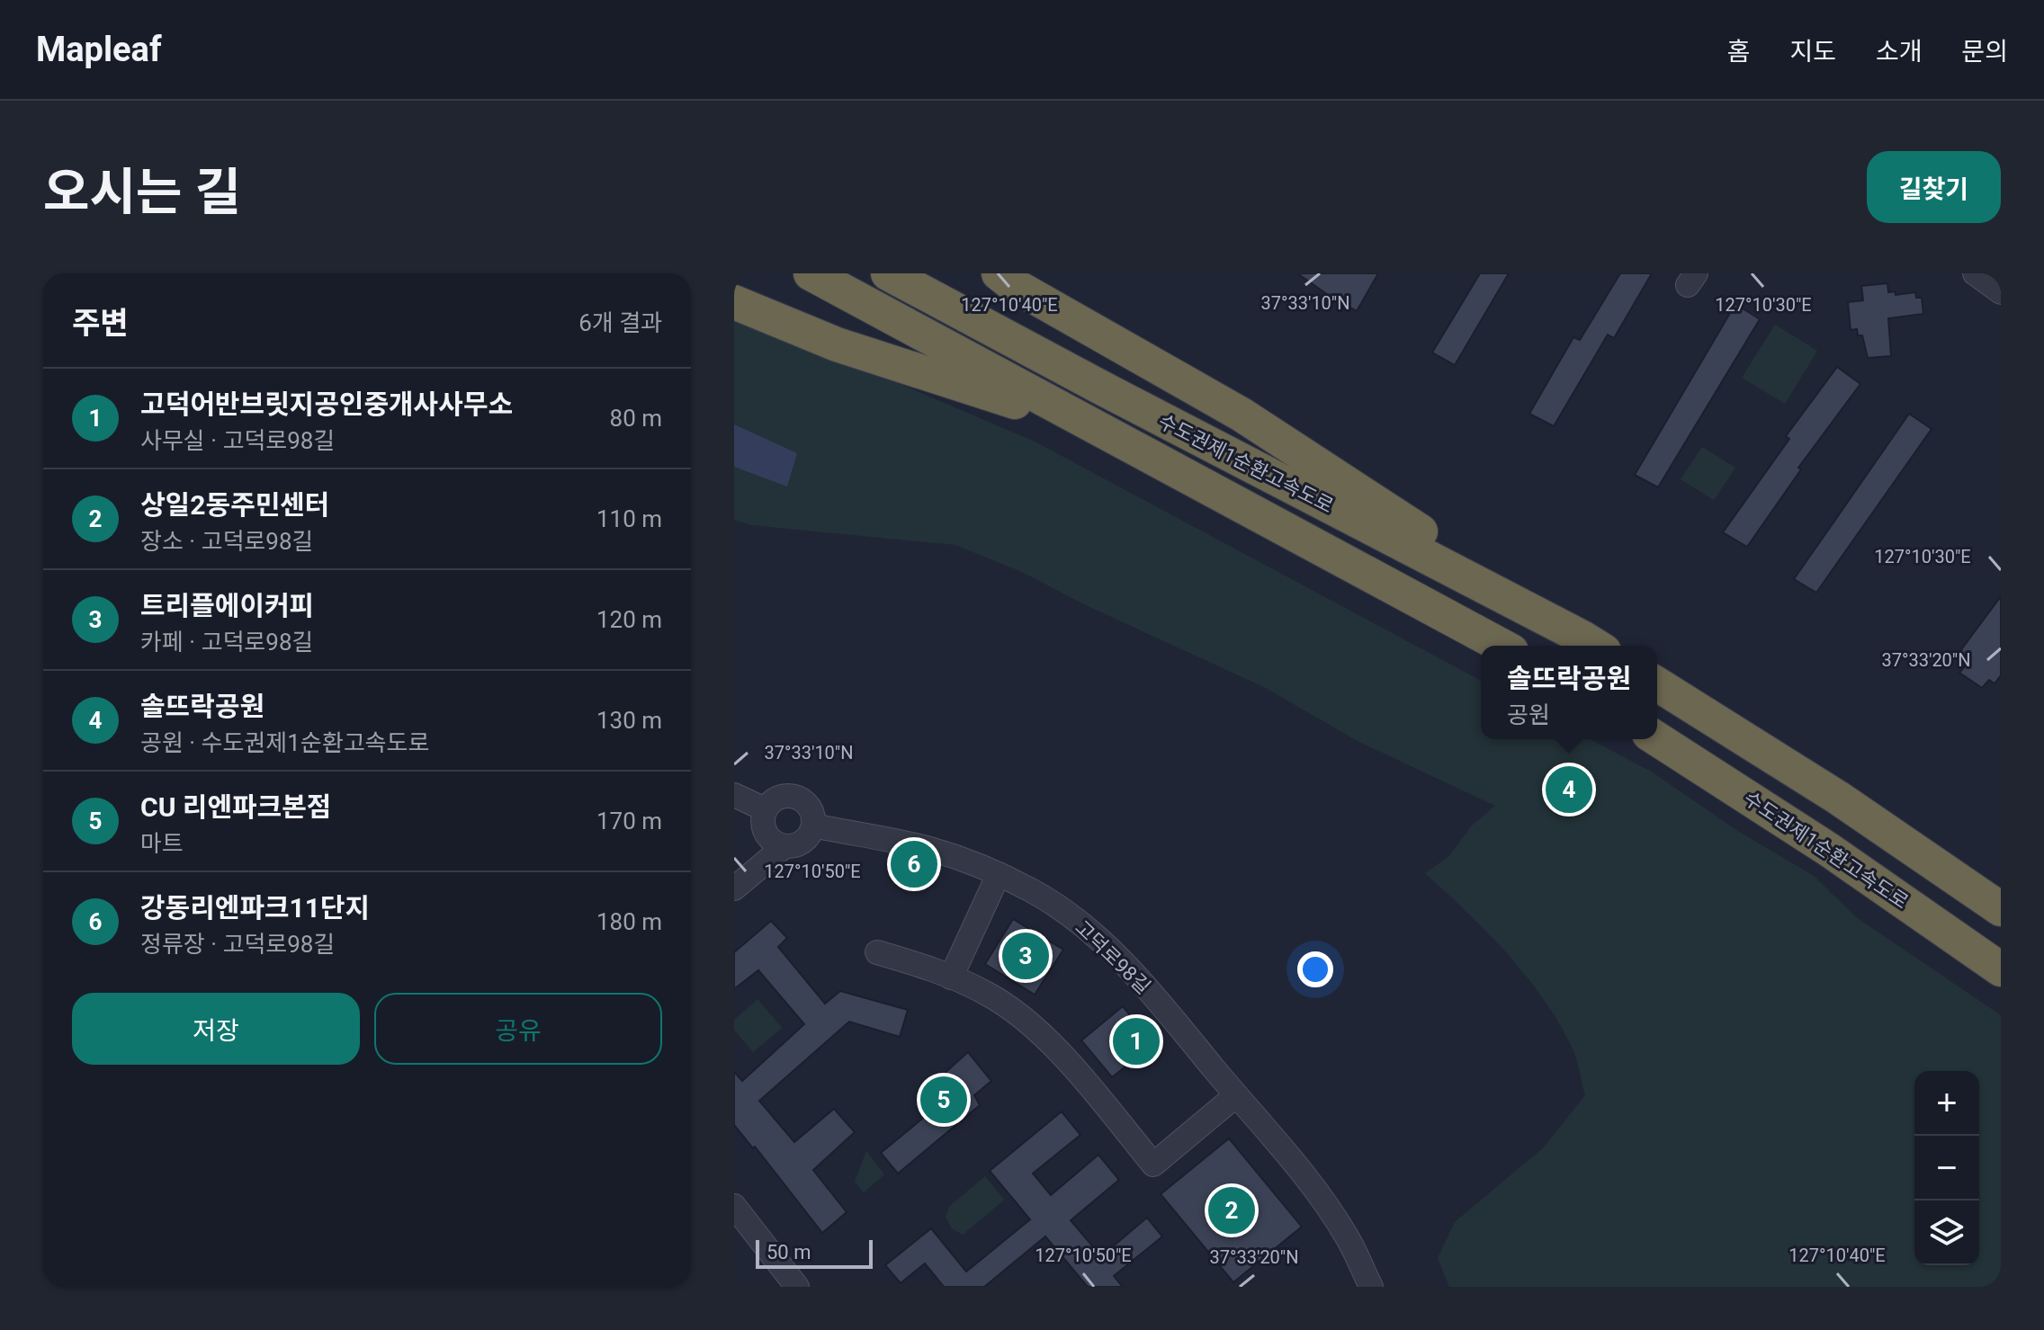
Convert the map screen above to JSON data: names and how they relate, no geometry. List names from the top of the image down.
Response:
{
  "streets": {
    "highway": ["수도권제1순환고속도로"],
    "street": ["고덕로98길"]
  },
  "scale_bar": "50 m",
  "page": {
    "header": "Mapleaf",
    "nav": [
      "홈",
      "지도",
      "소개",
      "문의"
    ],
    "title": "오시는 길",
    "buttons": [
      "길찾기",
      ["저장", "공유"]
    ],
    "heading": ["주변", "6개 결과"],
    "list": [
      {
        "mark": "1",
        "name": "고덕어반브릿지공인중개사사무소",
        "note": "사무실 · 고덕로98길",
        "value": "80 m"
      },
      {
        "mark": "2",
        "name": "상일2동주민센터",
        "note": "장소 · 고덕로98길",
        "value": "110 m"
      },
      {
        "mark": "3",
        "name": "트리플에이커피",
        "note": "카페 · 고덕로98길",
        "value": "120 m"
      },
      {
        "mark": "4",
        "name": "솔뜨락공원",
        "note": "공원 · 수도권제1순환고속도로",
        "value": "130 m"
      },
      {
        "mark": "5",
        "name": "CU 리엔파크본점",
        "note": "마트",
        "value": "170 m"
      },
      {
        "mark": "6",
        "name": "강동리엔파크11단지",
        "note": "정류장 · 고덕로98길",
        "value": "180 m"
      }
    ],
    "popup": ["솔뜨락공원", "공원"],
    "pins": [
      "4",
      "6",
      "3",
      "1",
      "5",
      "2"
    ],
    "map_buttons": ["+", "−"],
    "scale": "50 m"
  },
  "coordinates": [
    "37°33'10\"N",
    "127°10'30\"E",
    "127°10'40\"E",
    "37°33'20\"N",
    "127°10'50\"E"
  ]
}
